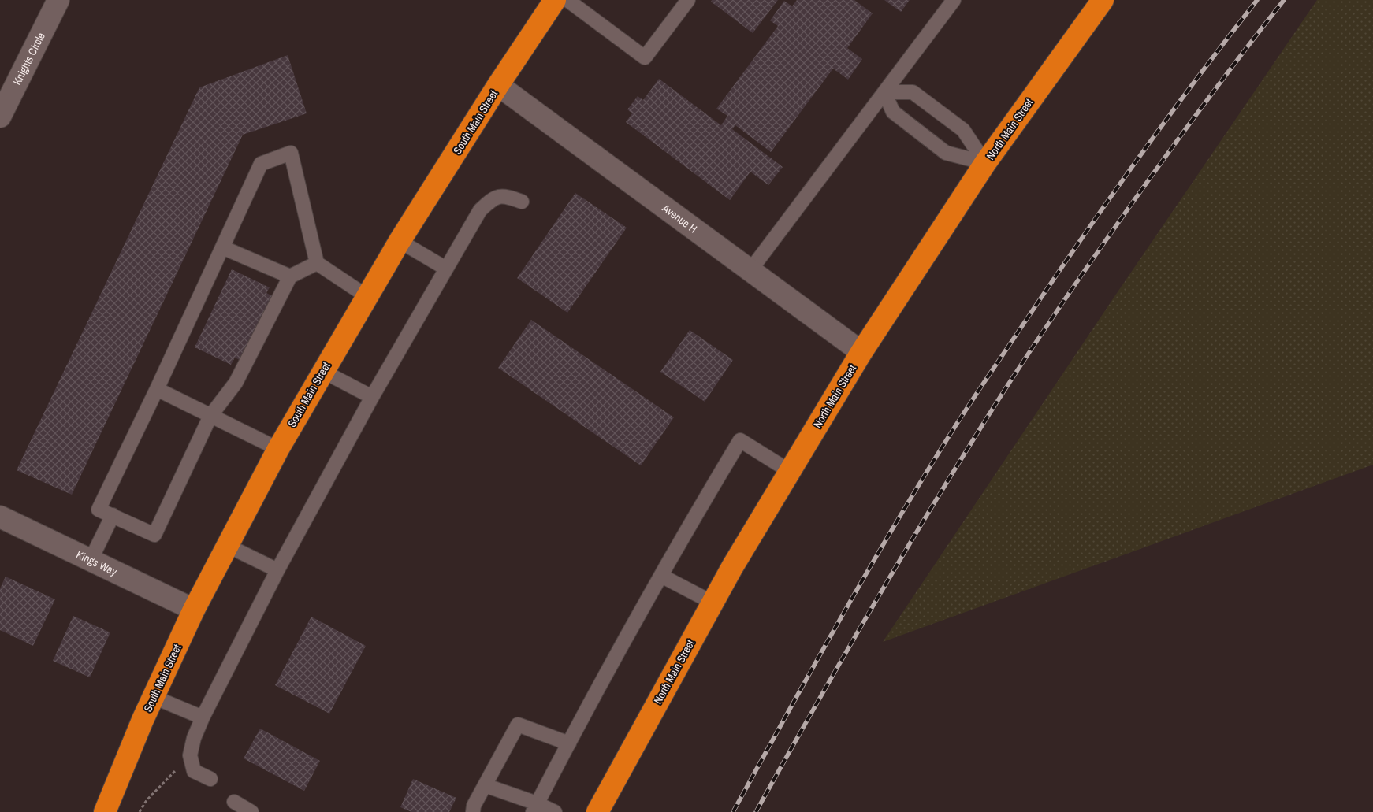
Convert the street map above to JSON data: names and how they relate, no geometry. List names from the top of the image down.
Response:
{
  "streets": {
    "highway": ["South Main Street", "North Main Street"],
    "street": ["Knights Circle", "Avenue H", "Kings Way"]
  },
  "crossings": [
    ["South Main Street", "Avenue H"],
    ["South Main Street", "Kings Way"],
    ["North Main Street", "Avenue H"]
  ]
}
